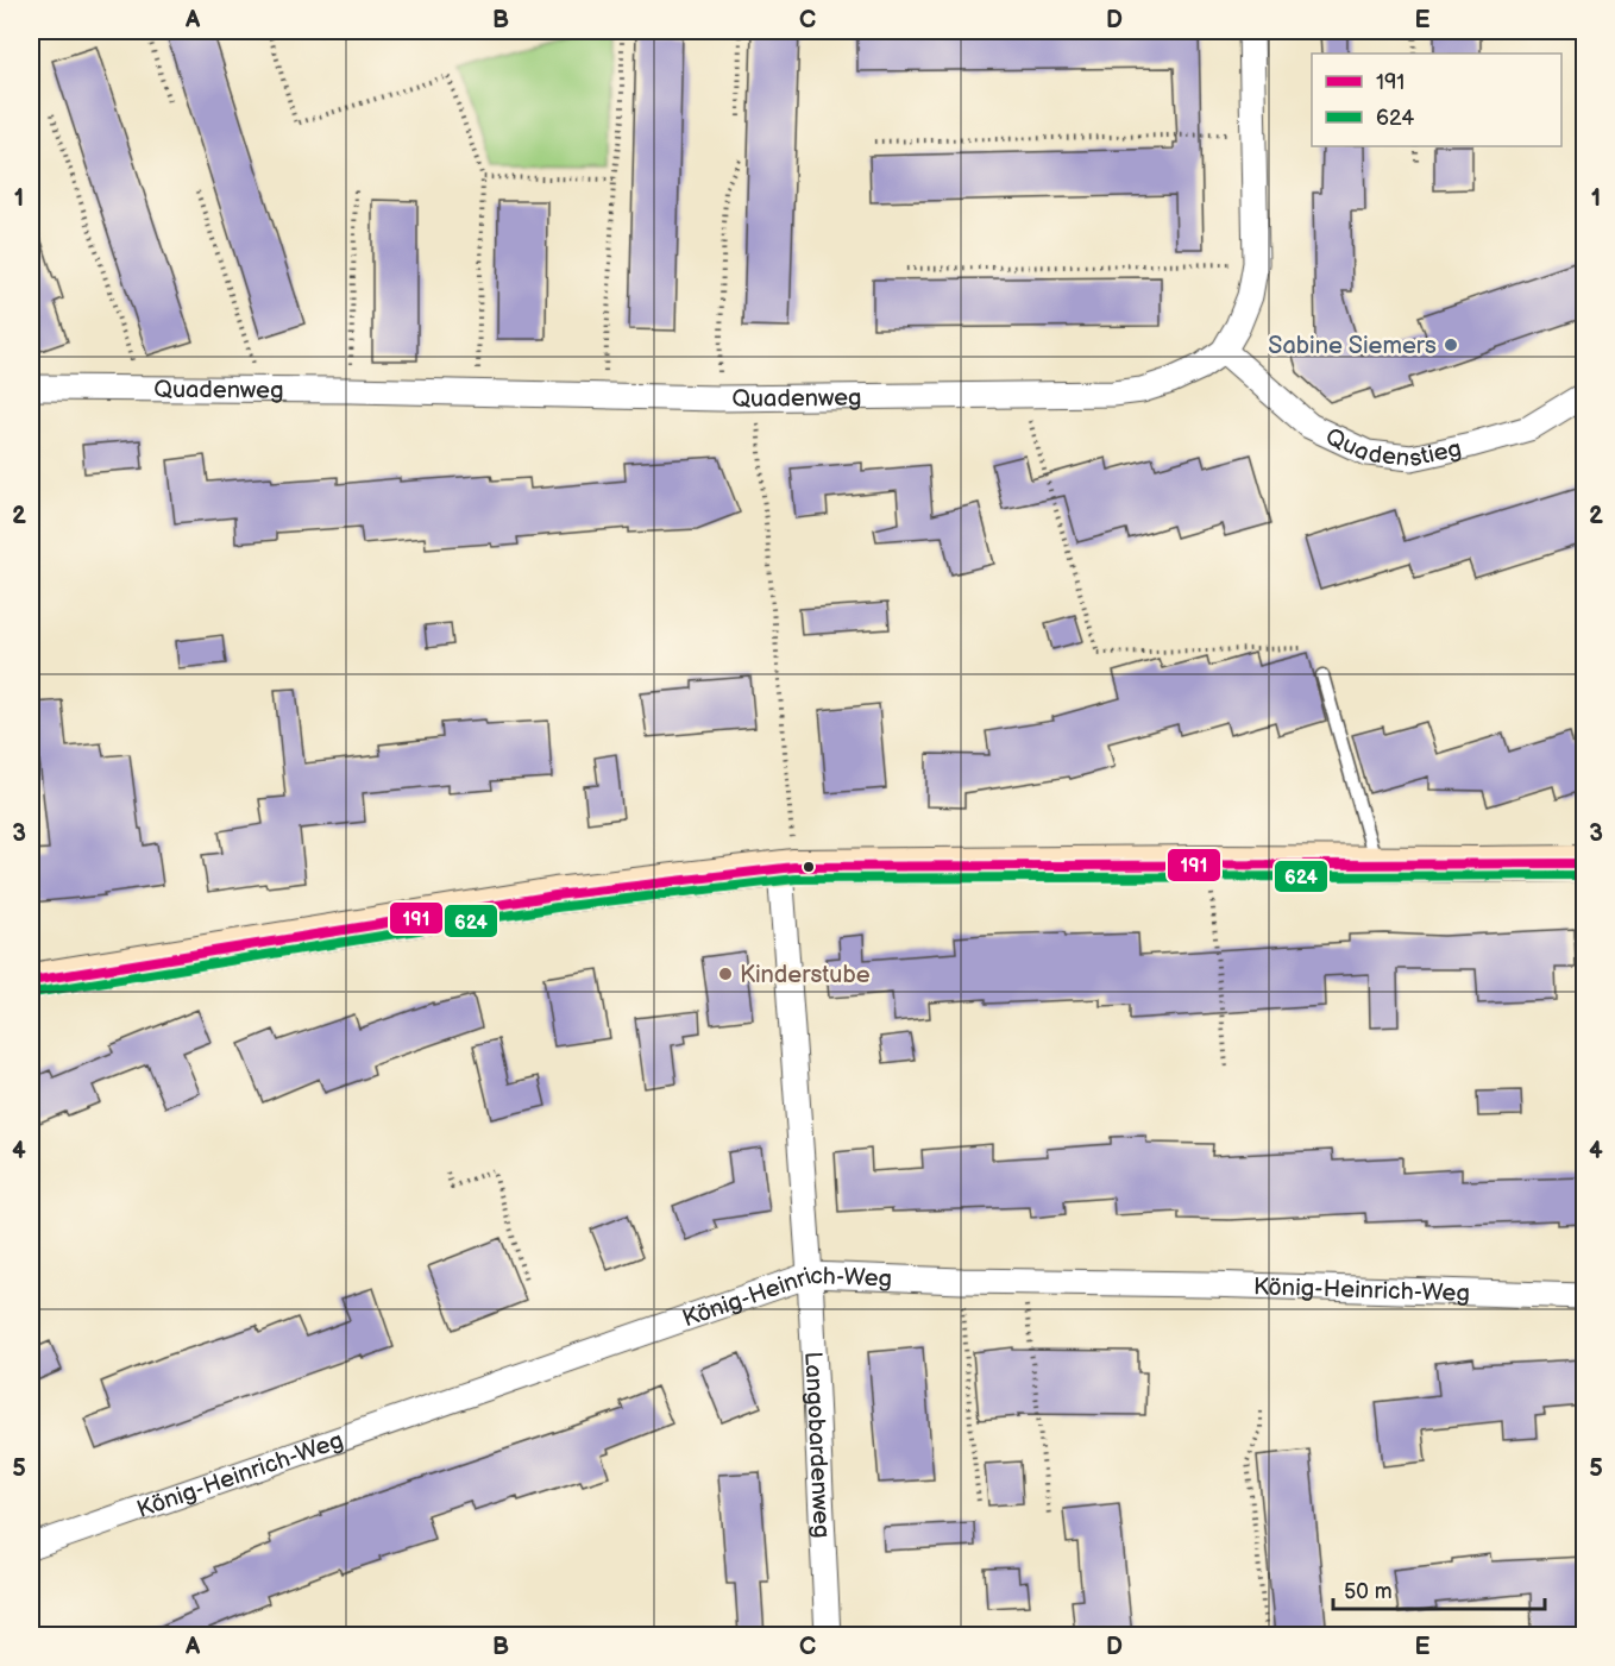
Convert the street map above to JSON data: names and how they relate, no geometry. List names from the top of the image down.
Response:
{
  "streets": {
    "street": [
      "Quadenweg",
      "Quadenstieg",
      "König-Heinrich-Weg",
      "Langobardenweg"
    ]
  },
  "crossings": [
    ["Quadenweg", "Quadenstieg"],
    ["König-Heinrich-Weg", "Langobardenweg"]
  ],
  "places": ["Sabine Siemers", "Kinderstube"],
  "lines": ["transit line 191", "transit line 624"],
  "legend": ["191", "624"],
  "scale_bar": "50 m",
  "grid": {
    "columns": [
      "A",
      "B",
      "C",
      "D",
      "E"
    ],
    "rows": [
      "1",
      "2",
      "3",
      "4",
      "5"
    ]
  }
}
